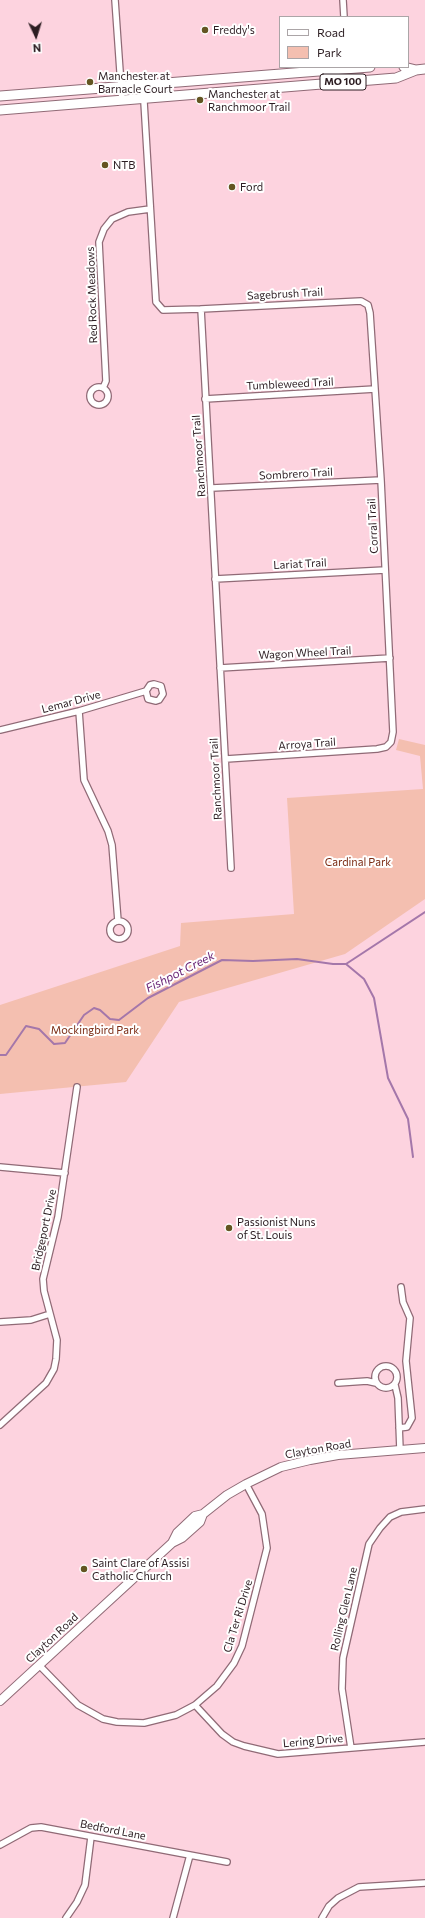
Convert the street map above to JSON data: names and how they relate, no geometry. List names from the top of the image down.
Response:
{
  "streets": {
    "highway": ["MO 100"],
    "main road": ["Clayton Road"],
    "street": [
      "Sagebrush Trail",
      "Red Rock Meadows",
      "Tumbleweed Trail",
      "Ranchmoor Trail",
      "Sombrero Trail",
      "Corral Trail",
      "Lariat Trail",
      "Wagon Wheel Trail",
      "Lemar Drive",
      "Arroya Trail",
      "Bridgeport Drive",
      "Rolling Glen Lane",
      "Cla Ter Ri Drive",
      "Lering Drive",
      "Bedford Lane"
    ]
  },
  "crossings": [
    ["Sagebrush Trail", "Ranchmoor Trail"],
    ["Sagebrush Trail", "Corral Trail"],
    ["Tumbleweed Trail", "Ranchmoor Trail"],
    ["Tumbleweed Trail", "Corral Trail"],
    ["Ranchmoor Trail", "Sombrero Trail"],
    ["Ranchmoor Trail", "Lariat Trail"],
    ["Ranchmoor Trail", "Wagon Wheel Trail"],
    ["Ranchmoor Trail", "Arroya Trail"],
    ["Sombrero Trail", "Corral Trail"],
    ["Corral Trail", "Lariat Trail"],
    ["Corral Trail", "Wagon Wheel Trail"],
    ["Corral Trail", "Arroya Trail"],
    ["Clayton Road", "Cla Ter Ri Drive"],
    ["Rolling Glen Lane", "Lering Drive"],
    ["Cla Ter Ri Drive", "Lering Drive"]
  ],
  "water": ["Fishpot Creek"],
  "parks": ["Cardinal Park", "Mockingbird Park"],
  "places": [
    "Freddy's",
    "Manchester at Barnacle Court",
    "Manchester at Ranchmoor Trail",
    "NTB",
    "Ford",
    "Passionist Nuns of St. Louis",
    "Saint Clare of Assisi Catholic Church"
  ],
  "legend": ["Road", "Park"],
  "north": "bottom"
}
